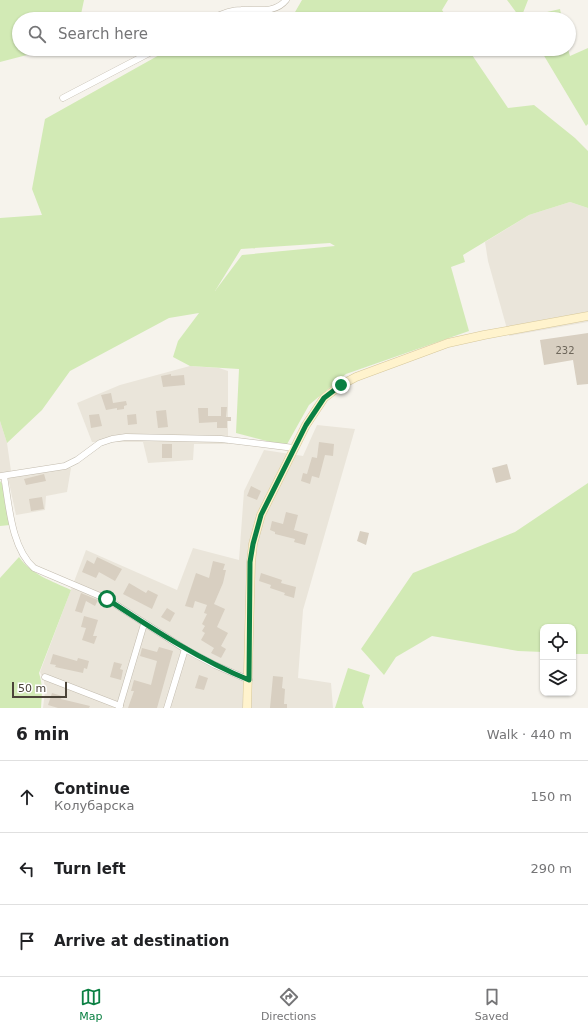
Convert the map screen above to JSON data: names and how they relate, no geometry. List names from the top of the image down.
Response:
{
  "house_numbers": ["232"],
  "scale_bar": "50 m",
  "page": {
    "search": "Search here",
    "scale": "50 m",
    "heading": ["6 min", "Walk · 440 m"],
    "list": [
      ["Continue", "Колубарска", "150 m"],
      ["Turn left", "290 m"],
      "Arrive at destination"
    ],
    "nav": ["Map", "Directions", "Saved"]
  }
}
